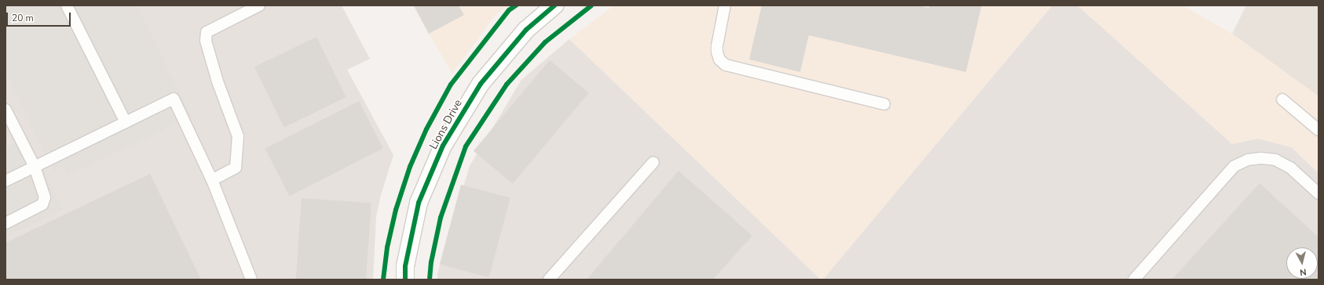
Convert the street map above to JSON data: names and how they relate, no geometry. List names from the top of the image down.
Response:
{
  "streets": {
    "street": ["Lions Drive"]
  },
  "scale_bar": "20 m",
  "north": "bottom"
}
